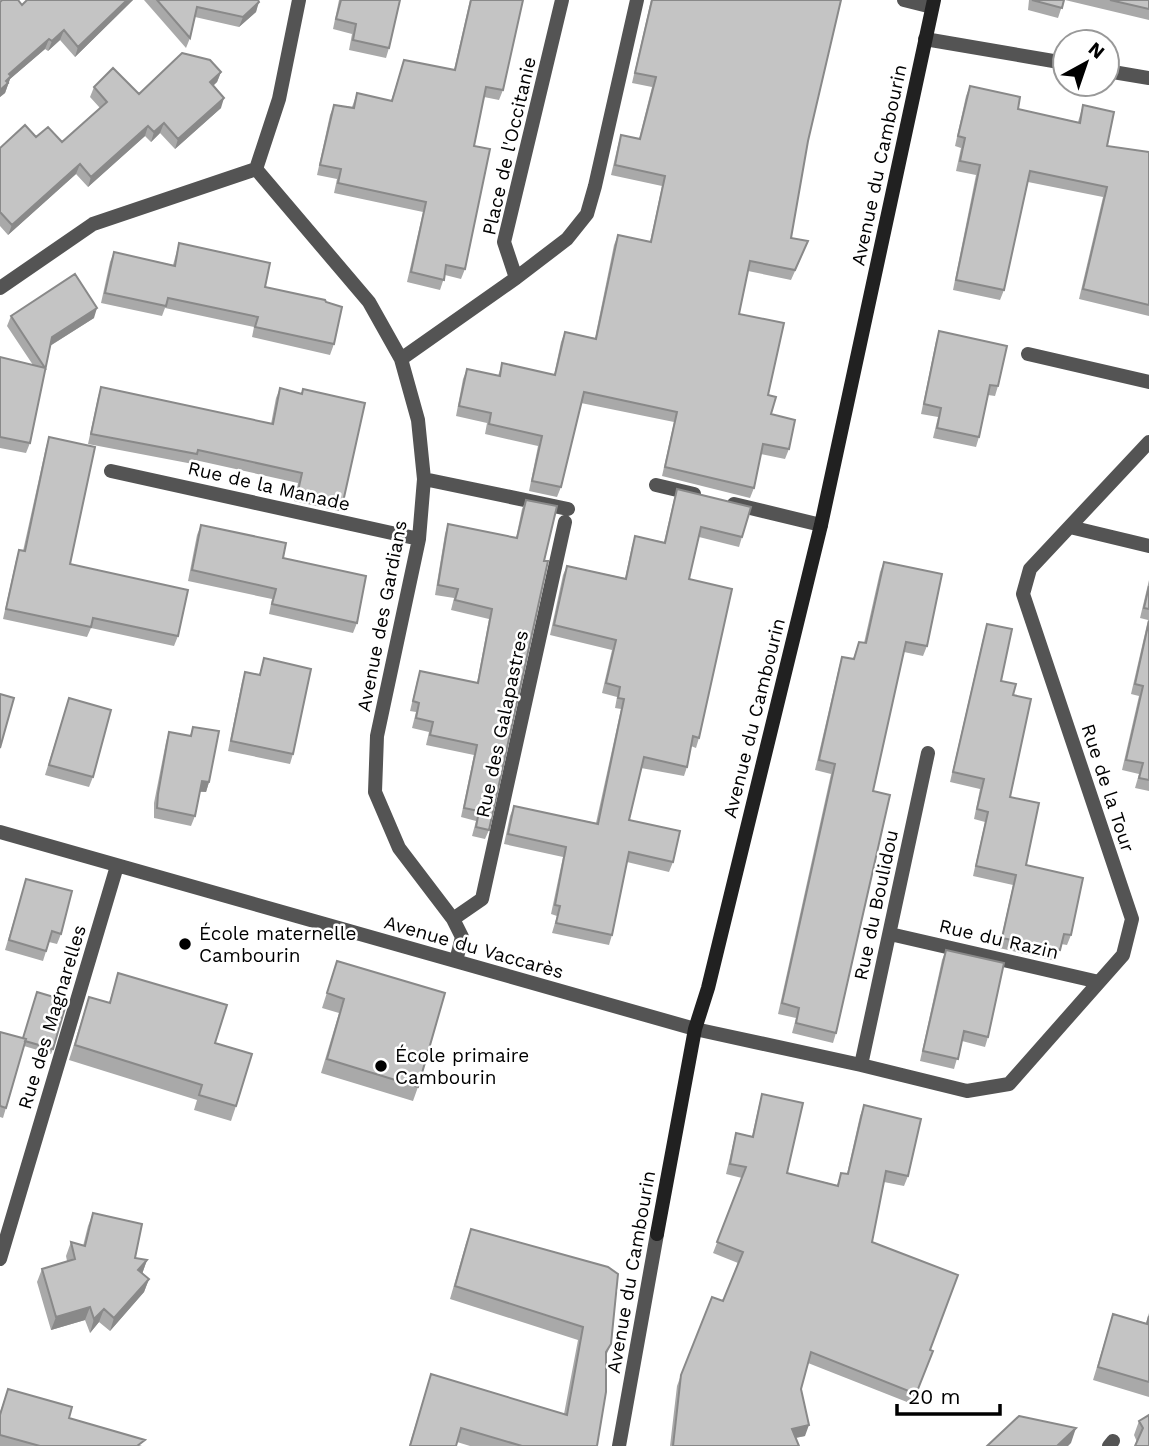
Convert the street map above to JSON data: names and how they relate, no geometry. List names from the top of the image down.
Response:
{
  "streets": {
    "street": [
      "Place de l'Occitanie",
      "Avenue du Cambourin",
      "Rue de la Manade",
      "Avenue des Gardians",
      "Rue des Galapastres",
      "Rue de la Tour",
      "Rue du Boulidou",
      "Rue du Razin",
      "Avenue du Vaccarès",
      "Rue des Magnarelles"
    ]
  },
  "crossings": [
    ["Avenue du Cambourin", "Rue de la Tour"],
    ["Avenue du Cambourin", "Avenue du Vaccarès"],
    ["Rue de la Manade", "Avenue des Gardians"],
    ["Avenue des Gardians", "Rue des Galapastres"],
    ["Avenue des Gardians", "Avenue du Vaccarès"],
    ["Rue de la Tour", "Rue du Boulidou"],
    ["Rue de la Tour", "Rue du Razin"],
    ["Rue de la Tour", "Avenue du Vaccarès"],
    ["Rue du Boulidou", "Rue du Razin"],
    ["Avenue du Vaccarès", "Rue des Magnarelles"]
  ],
  "places": ["École maternelle Cambourin", "École primaire Cambourin"],
  "scale_bar": "20 m",
  "north": "top right"
}
